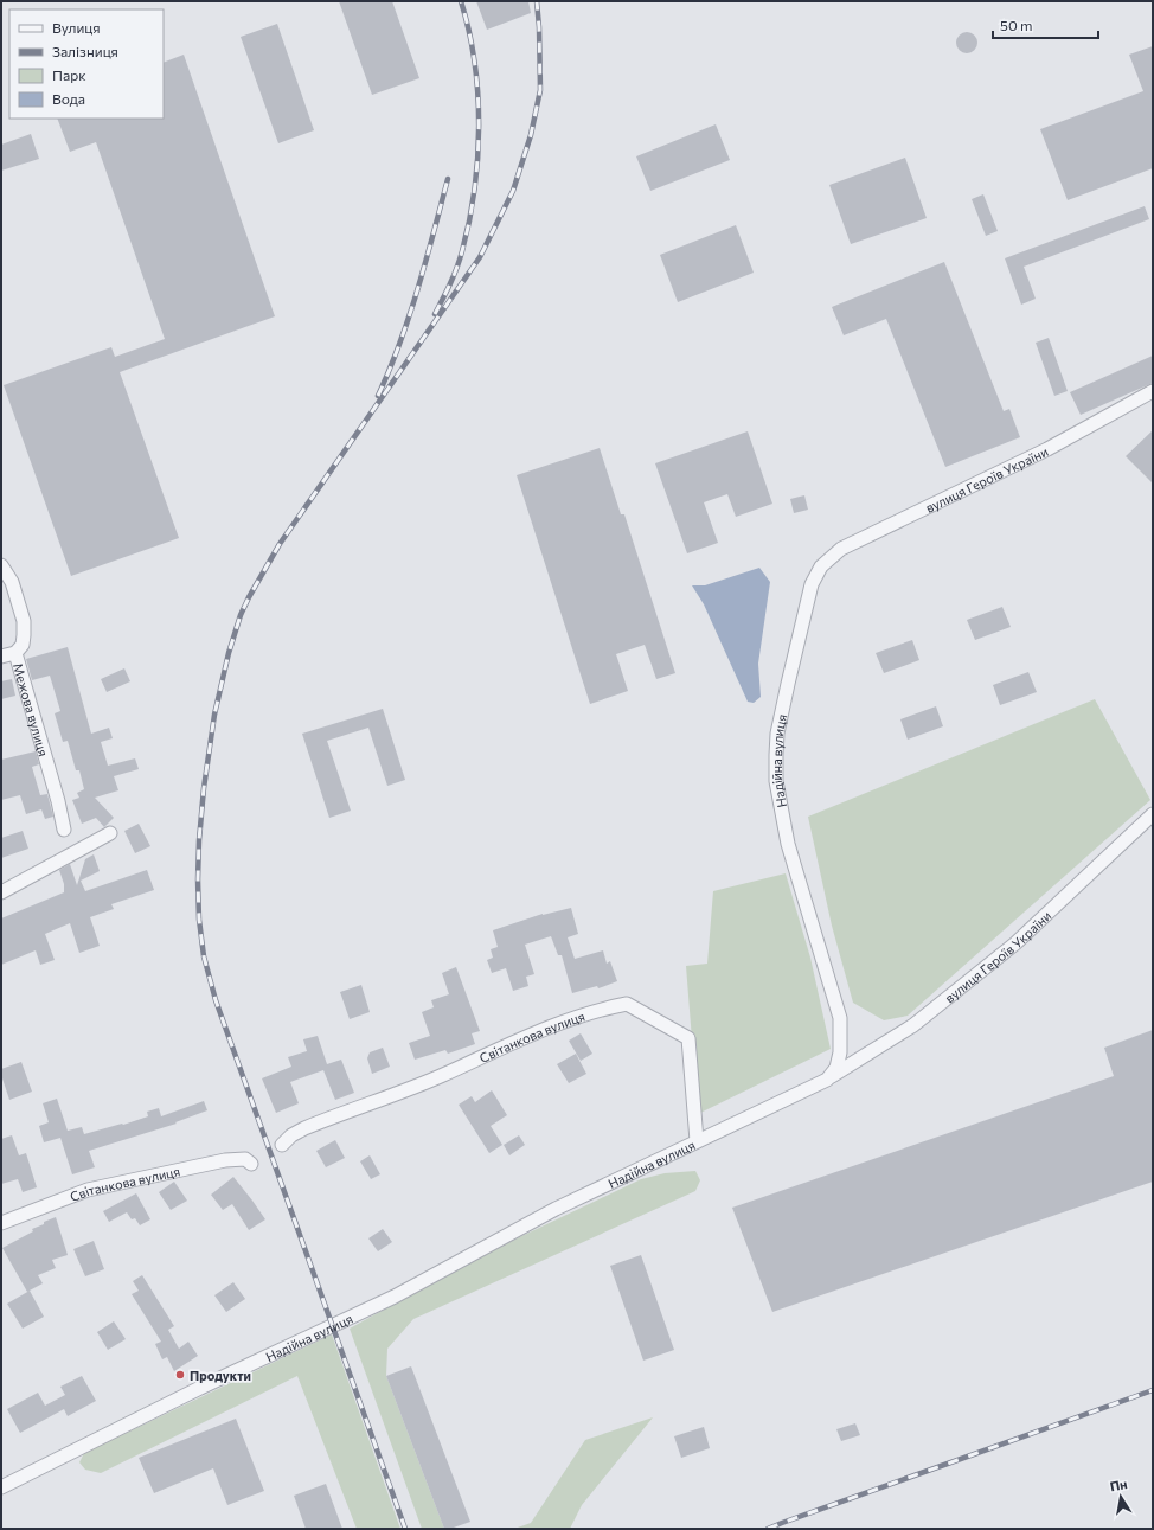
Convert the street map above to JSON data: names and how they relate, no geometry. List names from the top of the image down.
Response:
{
  "streets": {
    "street": [
      "вулиця Героїв України",
      "Межова вулиця",
      "Надійна вулиця",
      "Світанкова вулиця"
    ]
  },
  "crossings": [
    ["вулиця Героїв України", "Надійна вулиця"],
    ["Надійна вулиця", "Світанкова вулиця"]
  ],
  "places": ["Продукти"],
  "legend": [
    "Вулиця",
    "Залізниця",
    "Парк",
    "Вода"
  ],
  "scale_bar": "50 m",
  "north": "top"
}
